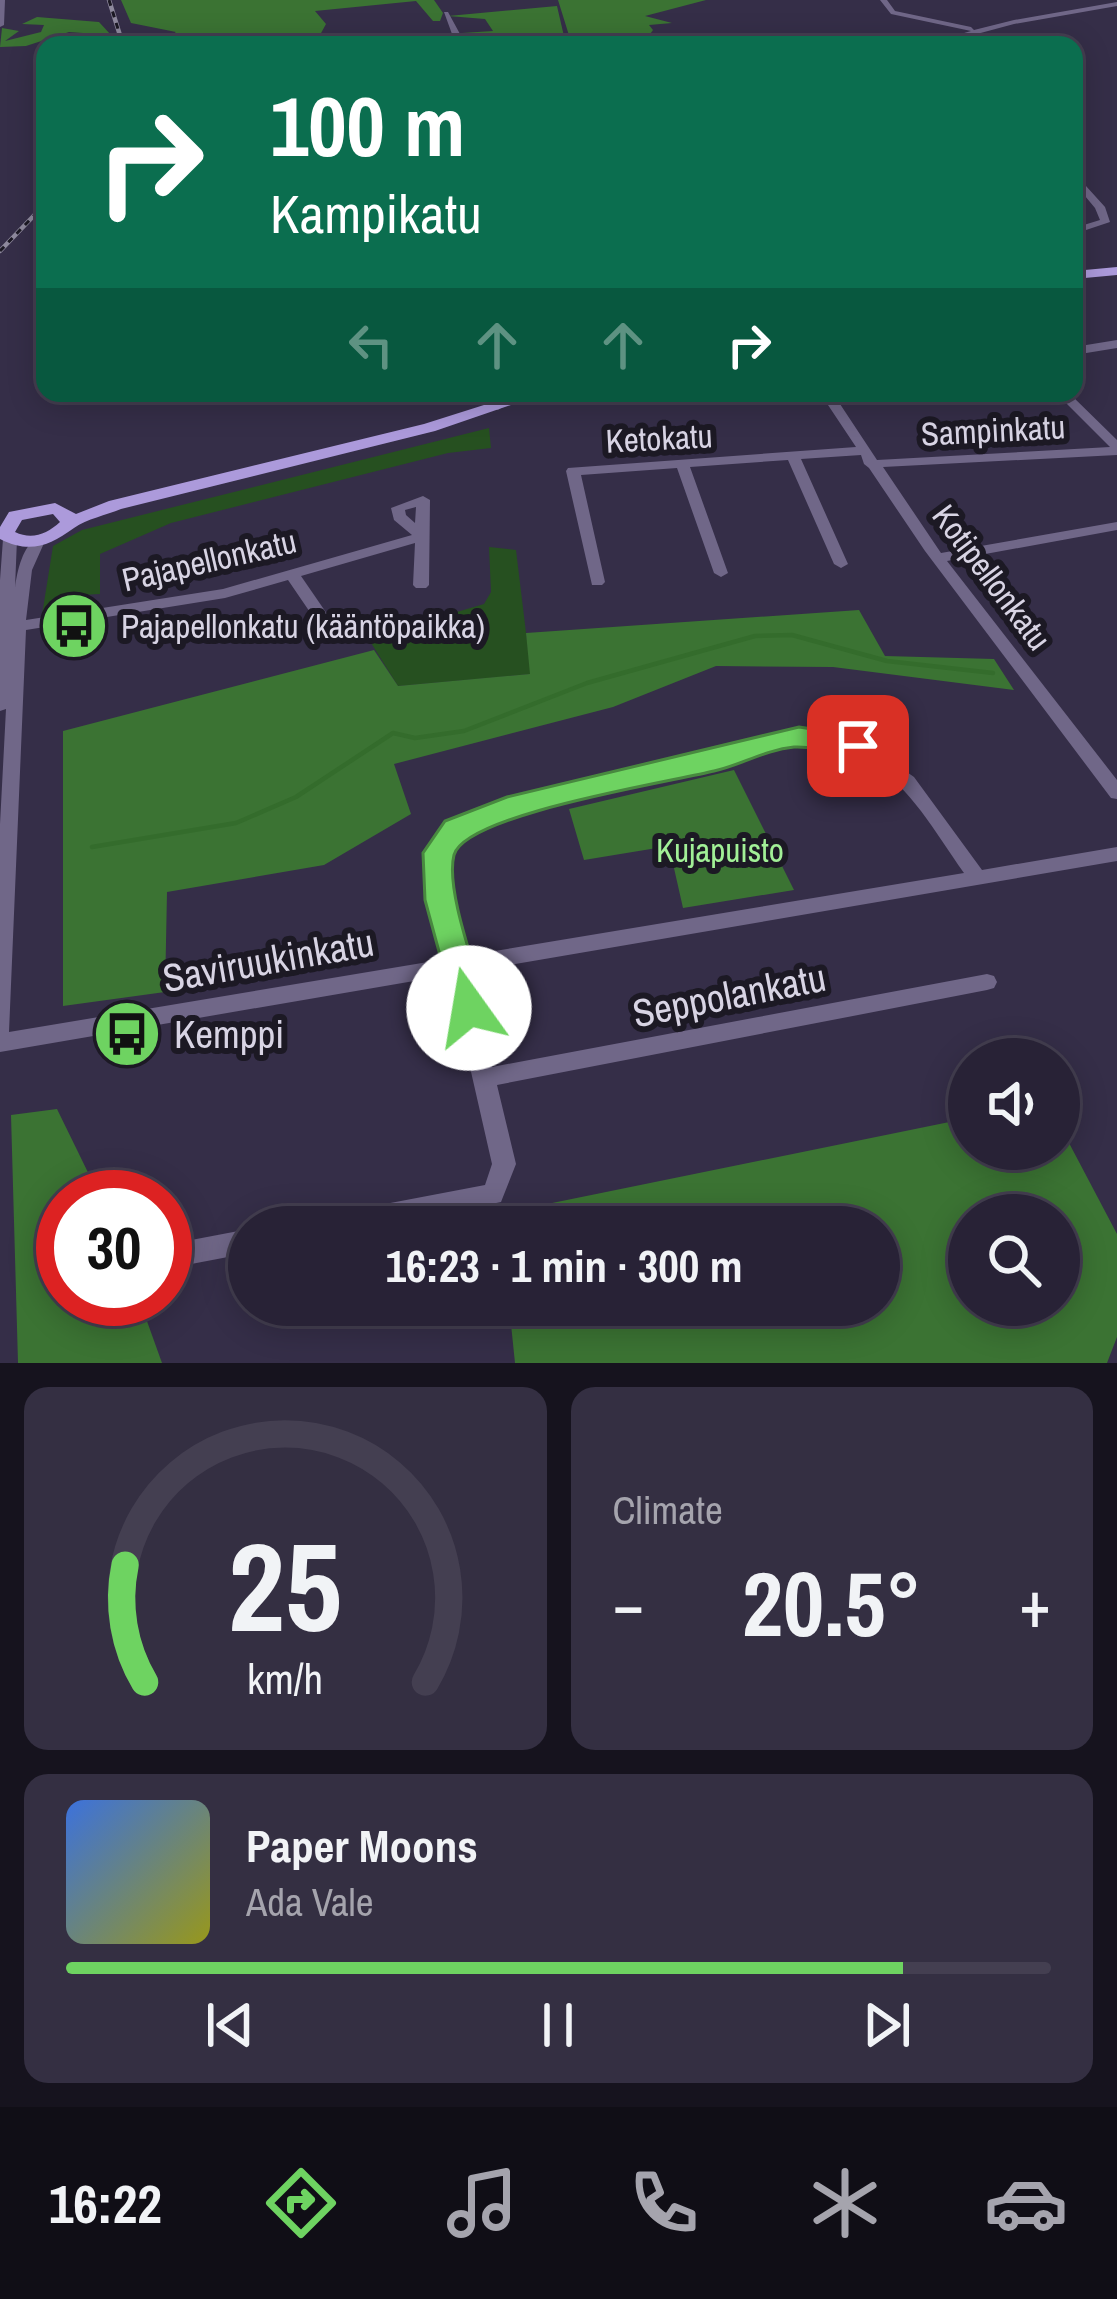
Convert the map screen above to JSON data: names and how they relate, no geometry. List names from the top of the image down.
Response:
{
  "streets": {
    "street": [
      "Sampinkatu",
      "Ketokatu",
      "Pajapellonkatu",
      "Kotipellonkatu",
      "Saviruukinkatu",
      "Seppolankatu"
    ]
  },
  "crossings": [
    ["Sampinkatu", "Ketokatu"],
    ["Sampinkatu", "Kotipellonkatu"],
    ["Ketokatu", "Kotipellonkatu"]
  ],
  "parks": ["Kujapuisto"],
  "places": {
    "bus stop": ["Pajapellonkatu (kääntöpaikka)", "Kemppi"]
  },
  "page": {
    "turn": ["100 m", "Kampikatu"],
    "limit": "30",
    "trip": "16:23 · 1 min · 300 m",
    "tile": "Climate",
    "heat": ["−", "20.5°", "+"],
    "song": ["Paper Moons", "Ada Vale"],
    "tabs": "16:22",
    "gauge": ["25", "km/h"]
  }
}
